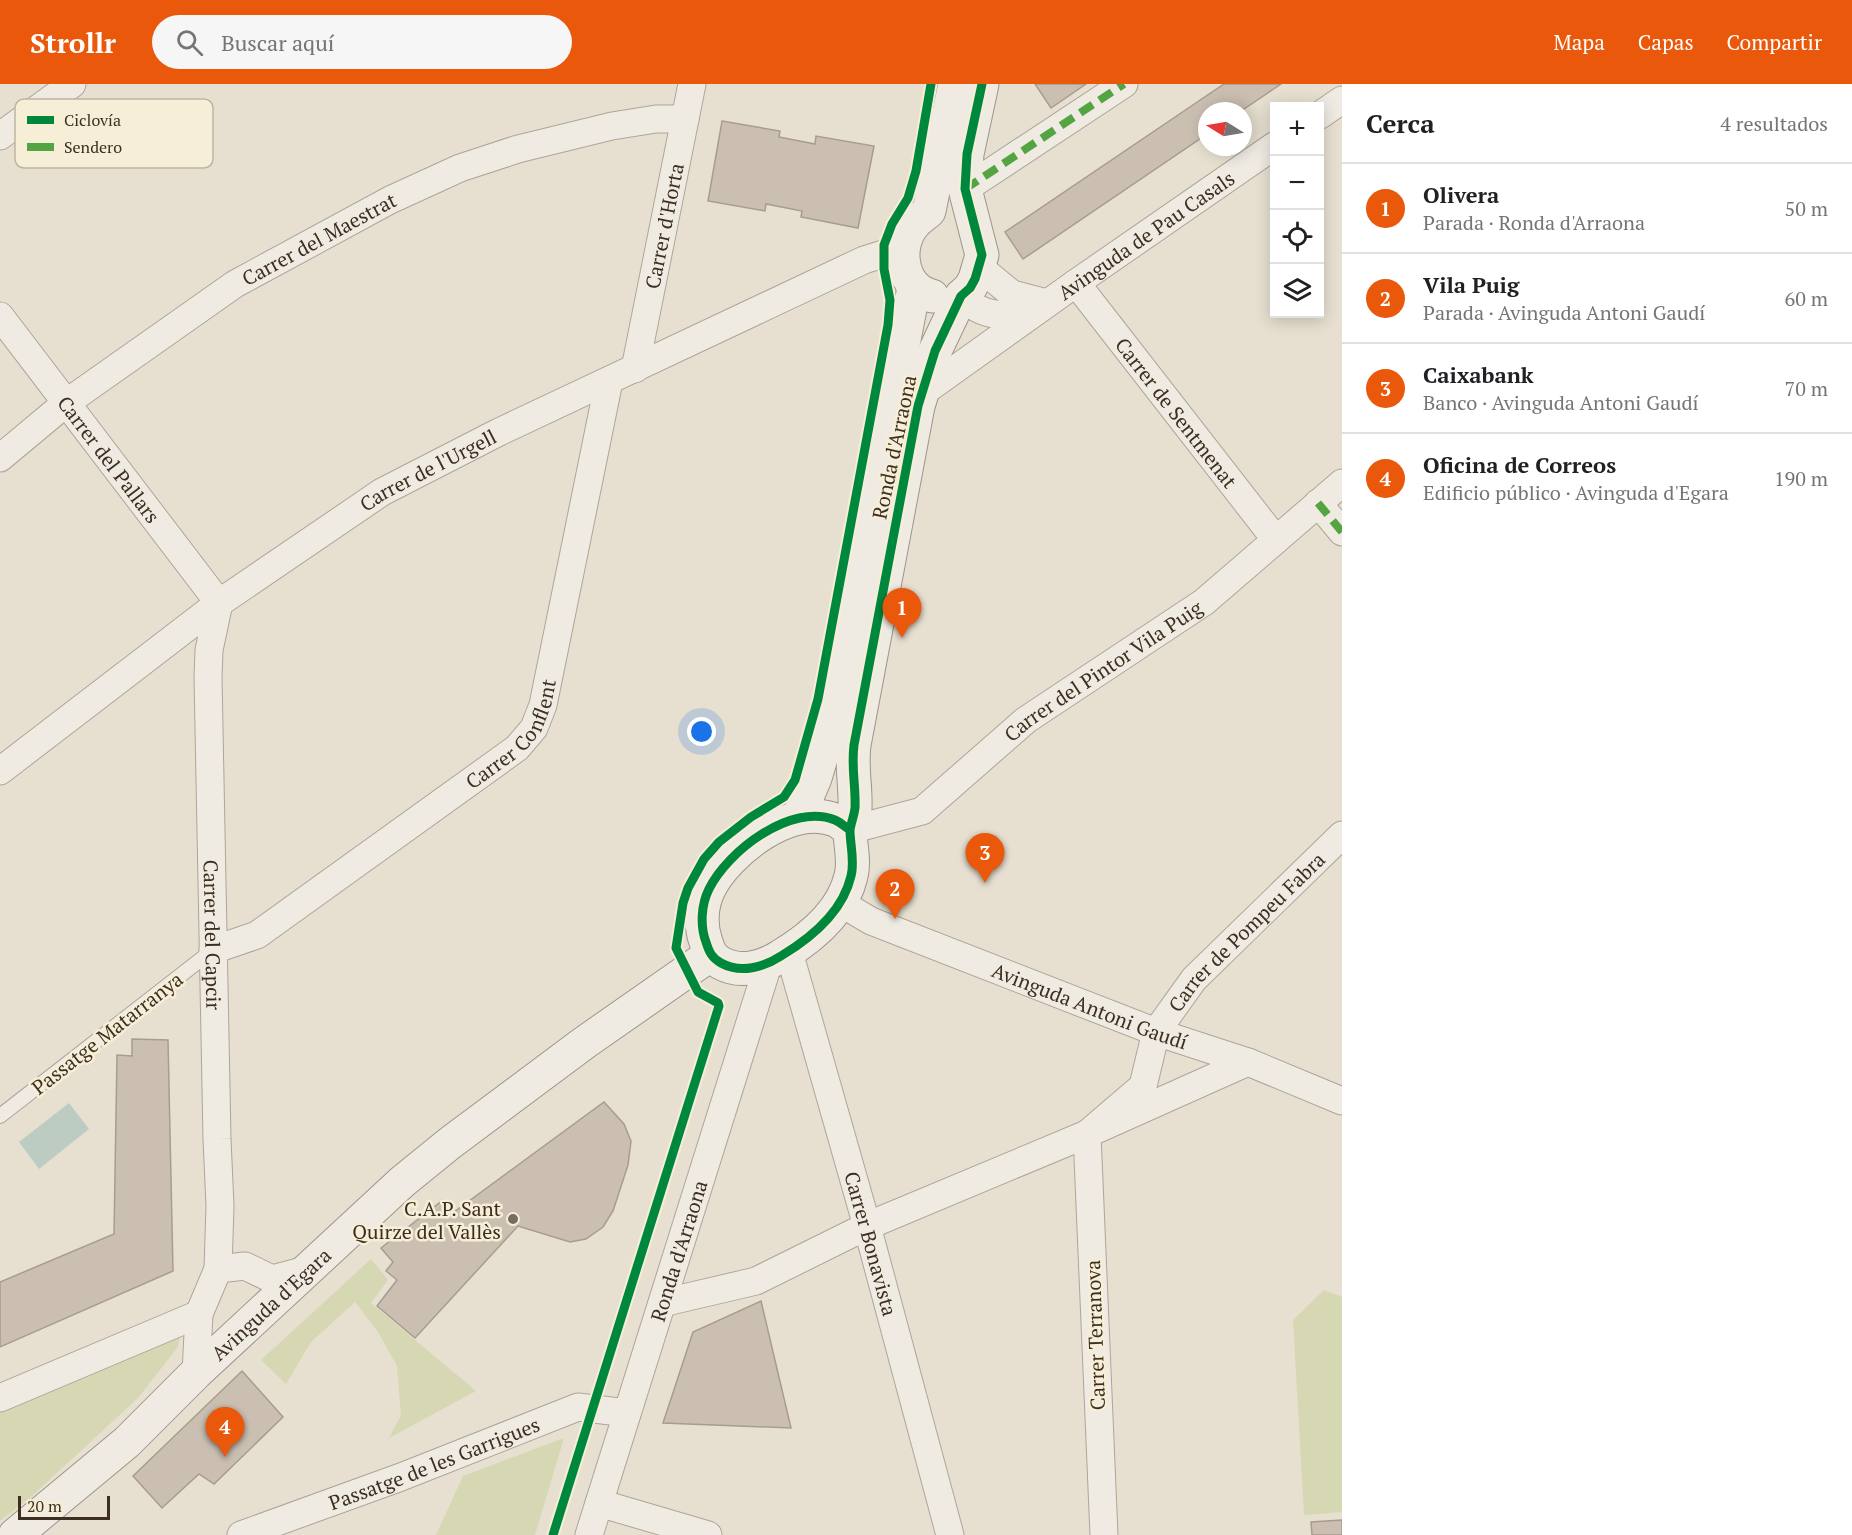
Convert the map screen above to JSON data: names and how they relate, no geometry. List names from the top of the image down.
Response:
{
  "streets": {
    "street": [
      "Carrer d'Horta",
      "Avinguda de Pau Casals",
      "Carrer del Maestrat",
      "Carrer de Sentmenat",
      "Ronda d'Arraona",
      "Carrer del Pallars",
      "Carrer de l'Urgell",
      "Carrer del Pintor Vila Puig",
      "Carrer Conflent",
      "Carrer de Pompeu Fabra",
      "Carrer del Capcir",
      "Avinguda Antoni Gaudí",
      "Carrer Bonavista",
      "Avinguda d'Egara",
      "Carrer Terranova",
      "Passatge de les Garrigues"
    ],
    "lane": ["Passatge Matarranya"]
  },
  "crossings": [
    ["Carrer d'Horta", "Carrer del Maestrat"],
    ["Carrer d'Horta", "Carrer de l'Urgell"],
    ["Avinguda de Pau Casals", "Carrer de Sentmenat"],
    ["Carrer del Maestrat", "Carrer del Pallars"],
    ["Carrer de Sentmenat", "Carrer del Pintor Vila Puig"],
    ["Ronda d'Arraona", "Carrer de l'Urgell"],
    ["Ronda d'Arraona", "Carrer del Pintor Vila Puig"],
    ["Ronda d'Arraona", "Avinguda Antoni Gaudí"],
    ["Ronda d'Arraona", "Carrer Bonavista"],
    ["Ronda d'Arraona", "Avinguda d'Egara"],
    ["Ronda d'Arraona", "Passatge de les Garrigues"],
    ["Carrer del Pallars", "Carrer de l'Urgell"],
    ["Carrer del Pallars", "Carrer del Capcir"],
    ["Carrer de l'Urgell", "Carrer Conflent"],
    ["Carrer de l'Urgell", "Carrer del Capcir"],
    ["Carrer del Pintor Vila Puig", "Avinguda Antoni Gaudí"],
    ["Carrer del Pintor Vila Puig", "Carrer Bonavista"],
    ["Carrer del Pintor Vila Puig", "Avinguda d'Egara"],
    ["Carrer Conflent", "Carrer del Capcir"],
    ["Carrer Conflent", "Passatge Matarranya"],
    ["Carrer de Pompeu Fabra", "Avinguda Antoni Gaudí"],
    ["Carrer del Capcir", "Passatge Matarranya"],
    ["Avinguda Antoni Gaudí", "Carrer Bonavista"],
    ["Avinguda Antoni Gaudí", "Avinguda d'Egara"],
    ["Carrer Bonavista", "Avinguda d'Egara"]
  ],
  "places": ["C.A.P. Sant Quirze del Vallès"],
  "legend": ["Ciclovía", "Sendero"],
  "scale_bar": "20 m",
  "north": "left",
  "page": {
    "header": "Strollr",
    "search": "Buscar aquí",
    "nav": ["Mapa", "Capas", "Compartir"],
    "heading": ["Cerca", "4 resultados"],
    "map_buttons": ["+", "−"],
    "list": [
      {
        "mark": "1",
        "name": "Olivera",
        "note": "Parada · Ronda d'Arraona",
        "value": "50 m"
      },
      {
        "mark": "2",
        "name": "Vila Puig",
        "note": "Parada · Avinguda Antoni Gaudí",
        "value": "60 m"
      },
      {
        "mark": "3",
        "name": "Caixabank",
        "note": "Banco · Avinguda Antoni Gaudí",
        "value": "70 m"
      },
      {
        "mark": "4",
        "name": "Oficina de Correos",
        "note": "Edificio público · Avinguda d'Egara",
        "value": "190 m"
      }
    ],
    "pins": [
      "1",
      "3",
      "2",
      "4"
    ],
    "scale": "20 m"
  }
}
